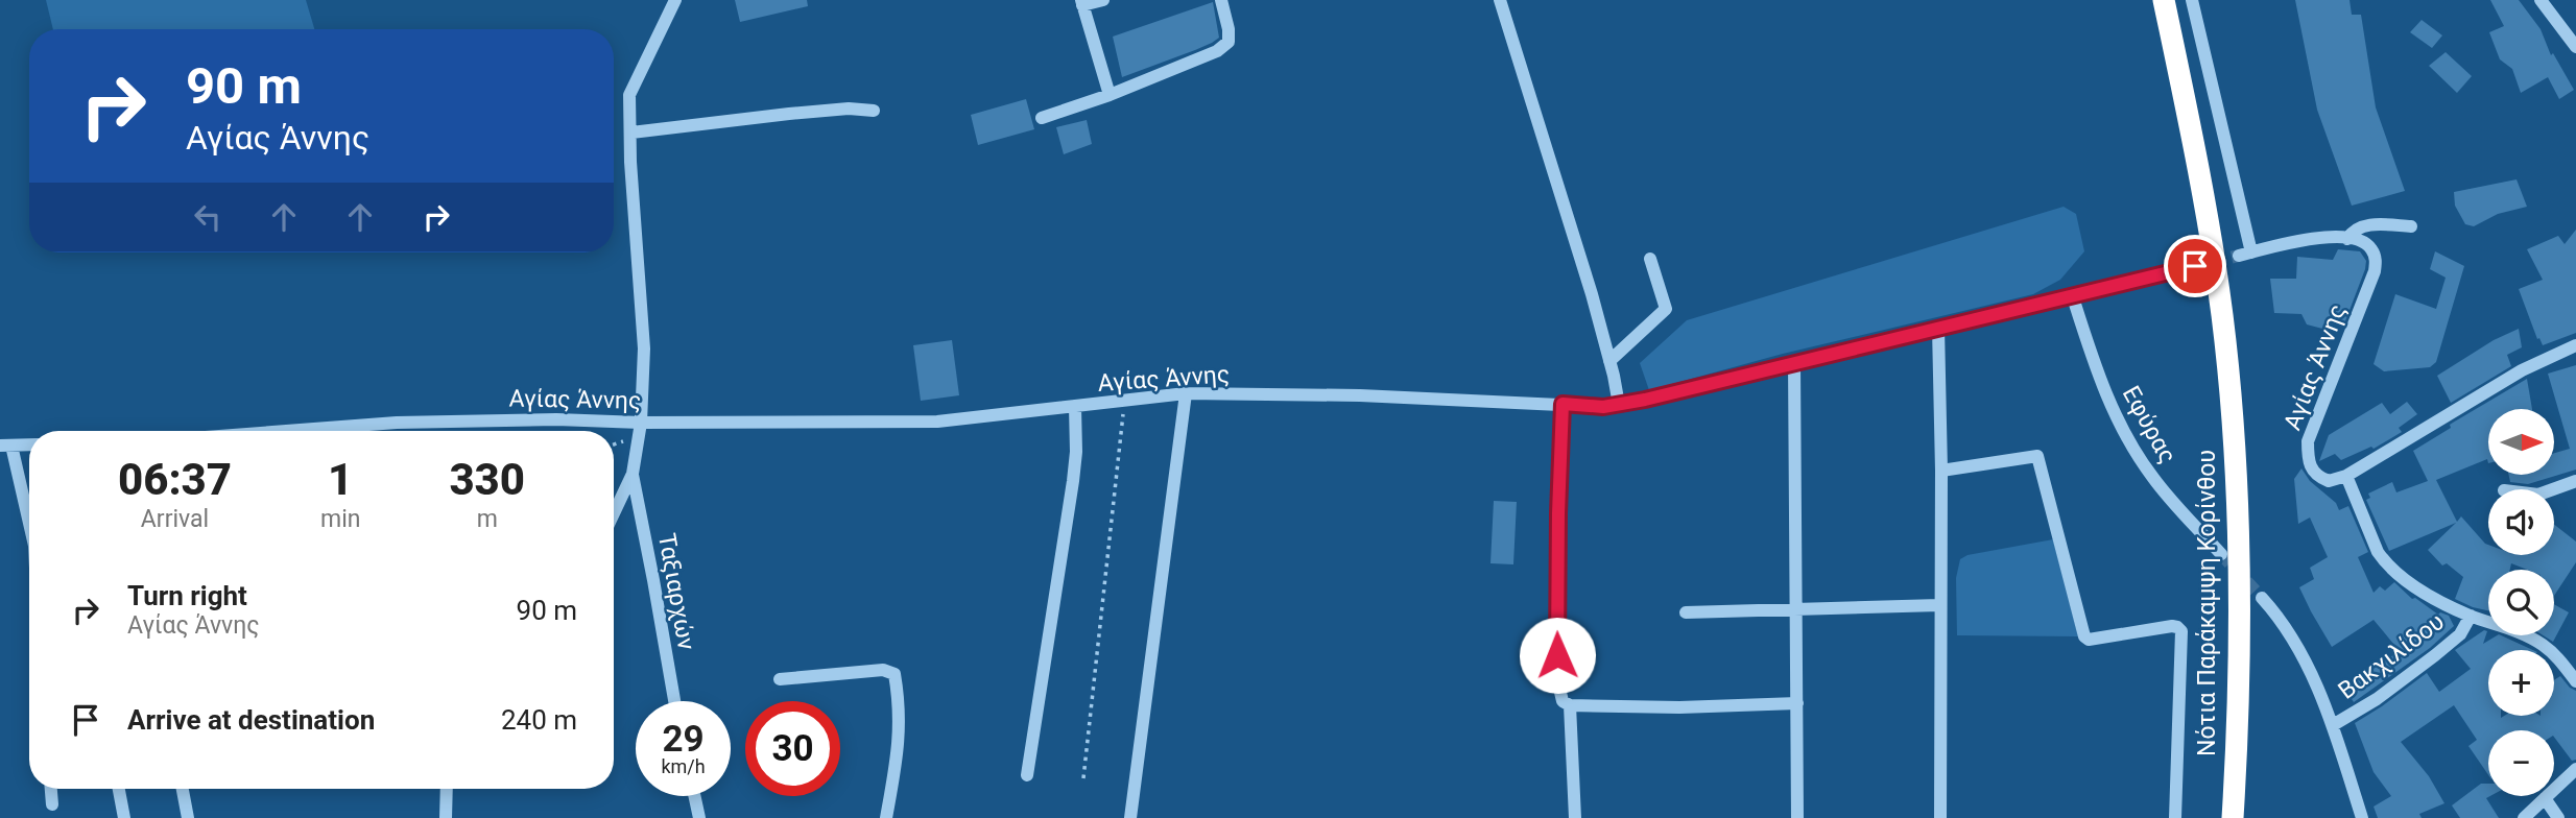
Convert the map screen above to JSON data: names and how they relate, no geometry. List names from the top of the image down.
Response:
{
  "streets": {
    "highway": ["Νότια Παράκαμψη Κορίνθου"],
    "street": [
      "Αγίας Άννης",
      "Εφύρας",
      "Ταξιαρχών",
      "Βακχιλίδου"
    ]
  },
  "crossings": [
    ["Αγίας Άννης", "Εφύρας"]
  ],
  "north": "right",
  "page": {
    "turn": ["90 m", "Αγίας Άννης"],
    "map_buttons": ["+", "−"],
    "eta": [
      "06:37",
      "Arrival",
      "1",
      "min",
      "330",
      "m"
    ],
    "list": [
      {
        "name": "Turn right",
        "note": "Αγίας Άννης",
        "value": "90 m"
      },
      {
        "name": "Arrive at destination",
        "value": "240 m"
      }
    ],
    "speed": "29 km/h",
    "limit": "30"
  }
}
